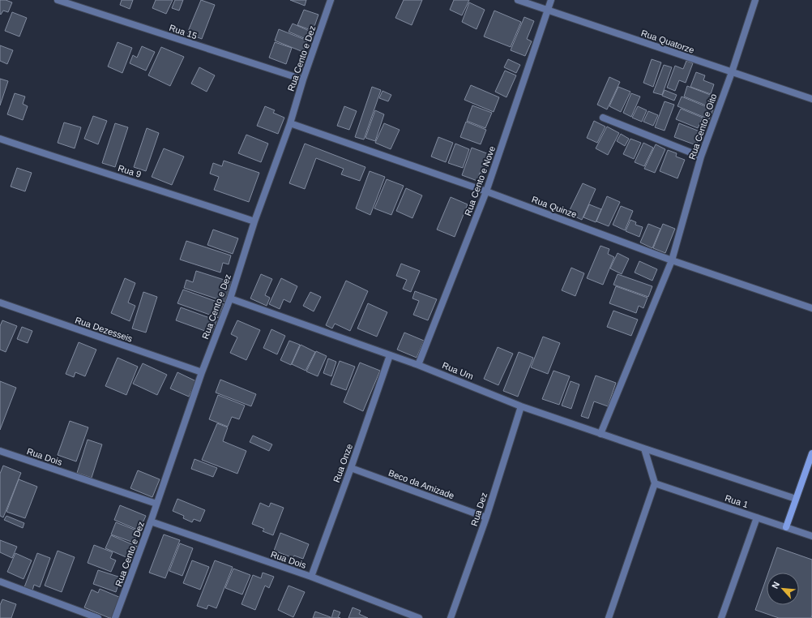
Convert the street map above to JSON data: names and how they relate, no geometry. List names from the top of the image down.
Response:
{
  "streets": {
    "street": [
      "Rua 15",
      "Rua Quatorze",
      "Rua Cento e Dez",
      "Rua Cento e Oito",
      "Rua 9",
      "Rua Cento e Nove",
      "Rua Quinze",
      "Rua Dezesseis",
      "Rua Um",
      "Rua Dois",
      "Rua Onze",
      "Beco da Amizade",
      "Rua 1",
      "Rua Dez"
    ]
  },
  "crossings": [
    ["Rua 15", "Rua Cento e Dez"],
    ["Rua Quatorze", "Rua Cento e Oito"],
    ["Rua Quatorze", "Rua Cento e Nove"],
    ["Rua Cento e Dez", "Rua 9"],
    ["Rua Cento e Dez", "Rua Quinze"],
    ["Rua Cento e Dez", "Rua Dezesseis"],
    ["Rua Cento e Dez", "Rua Um"],
    ["Rua Cento e Dez", "Rua Dois"],
    ["Rua Cento e Oito", "Rua Quinze"],
    ["Rua Cento e Oito", "Rua Um"],
    ["Rua Cento e Nove", "Rua Quinze"],
    ["Rua Cento e Nove", "Rua Um"],
    ["Rua Um", "Rua Onze"],
    ["Rua Um", "Rua Dez"],
    ["Rua Dois", "Rua Onze"],
    ["Rua Onze", "Beco da Amizade"],
    ["Beco da Amizade", "Rua Dez"]
  ],
  "north": "top left"
}
